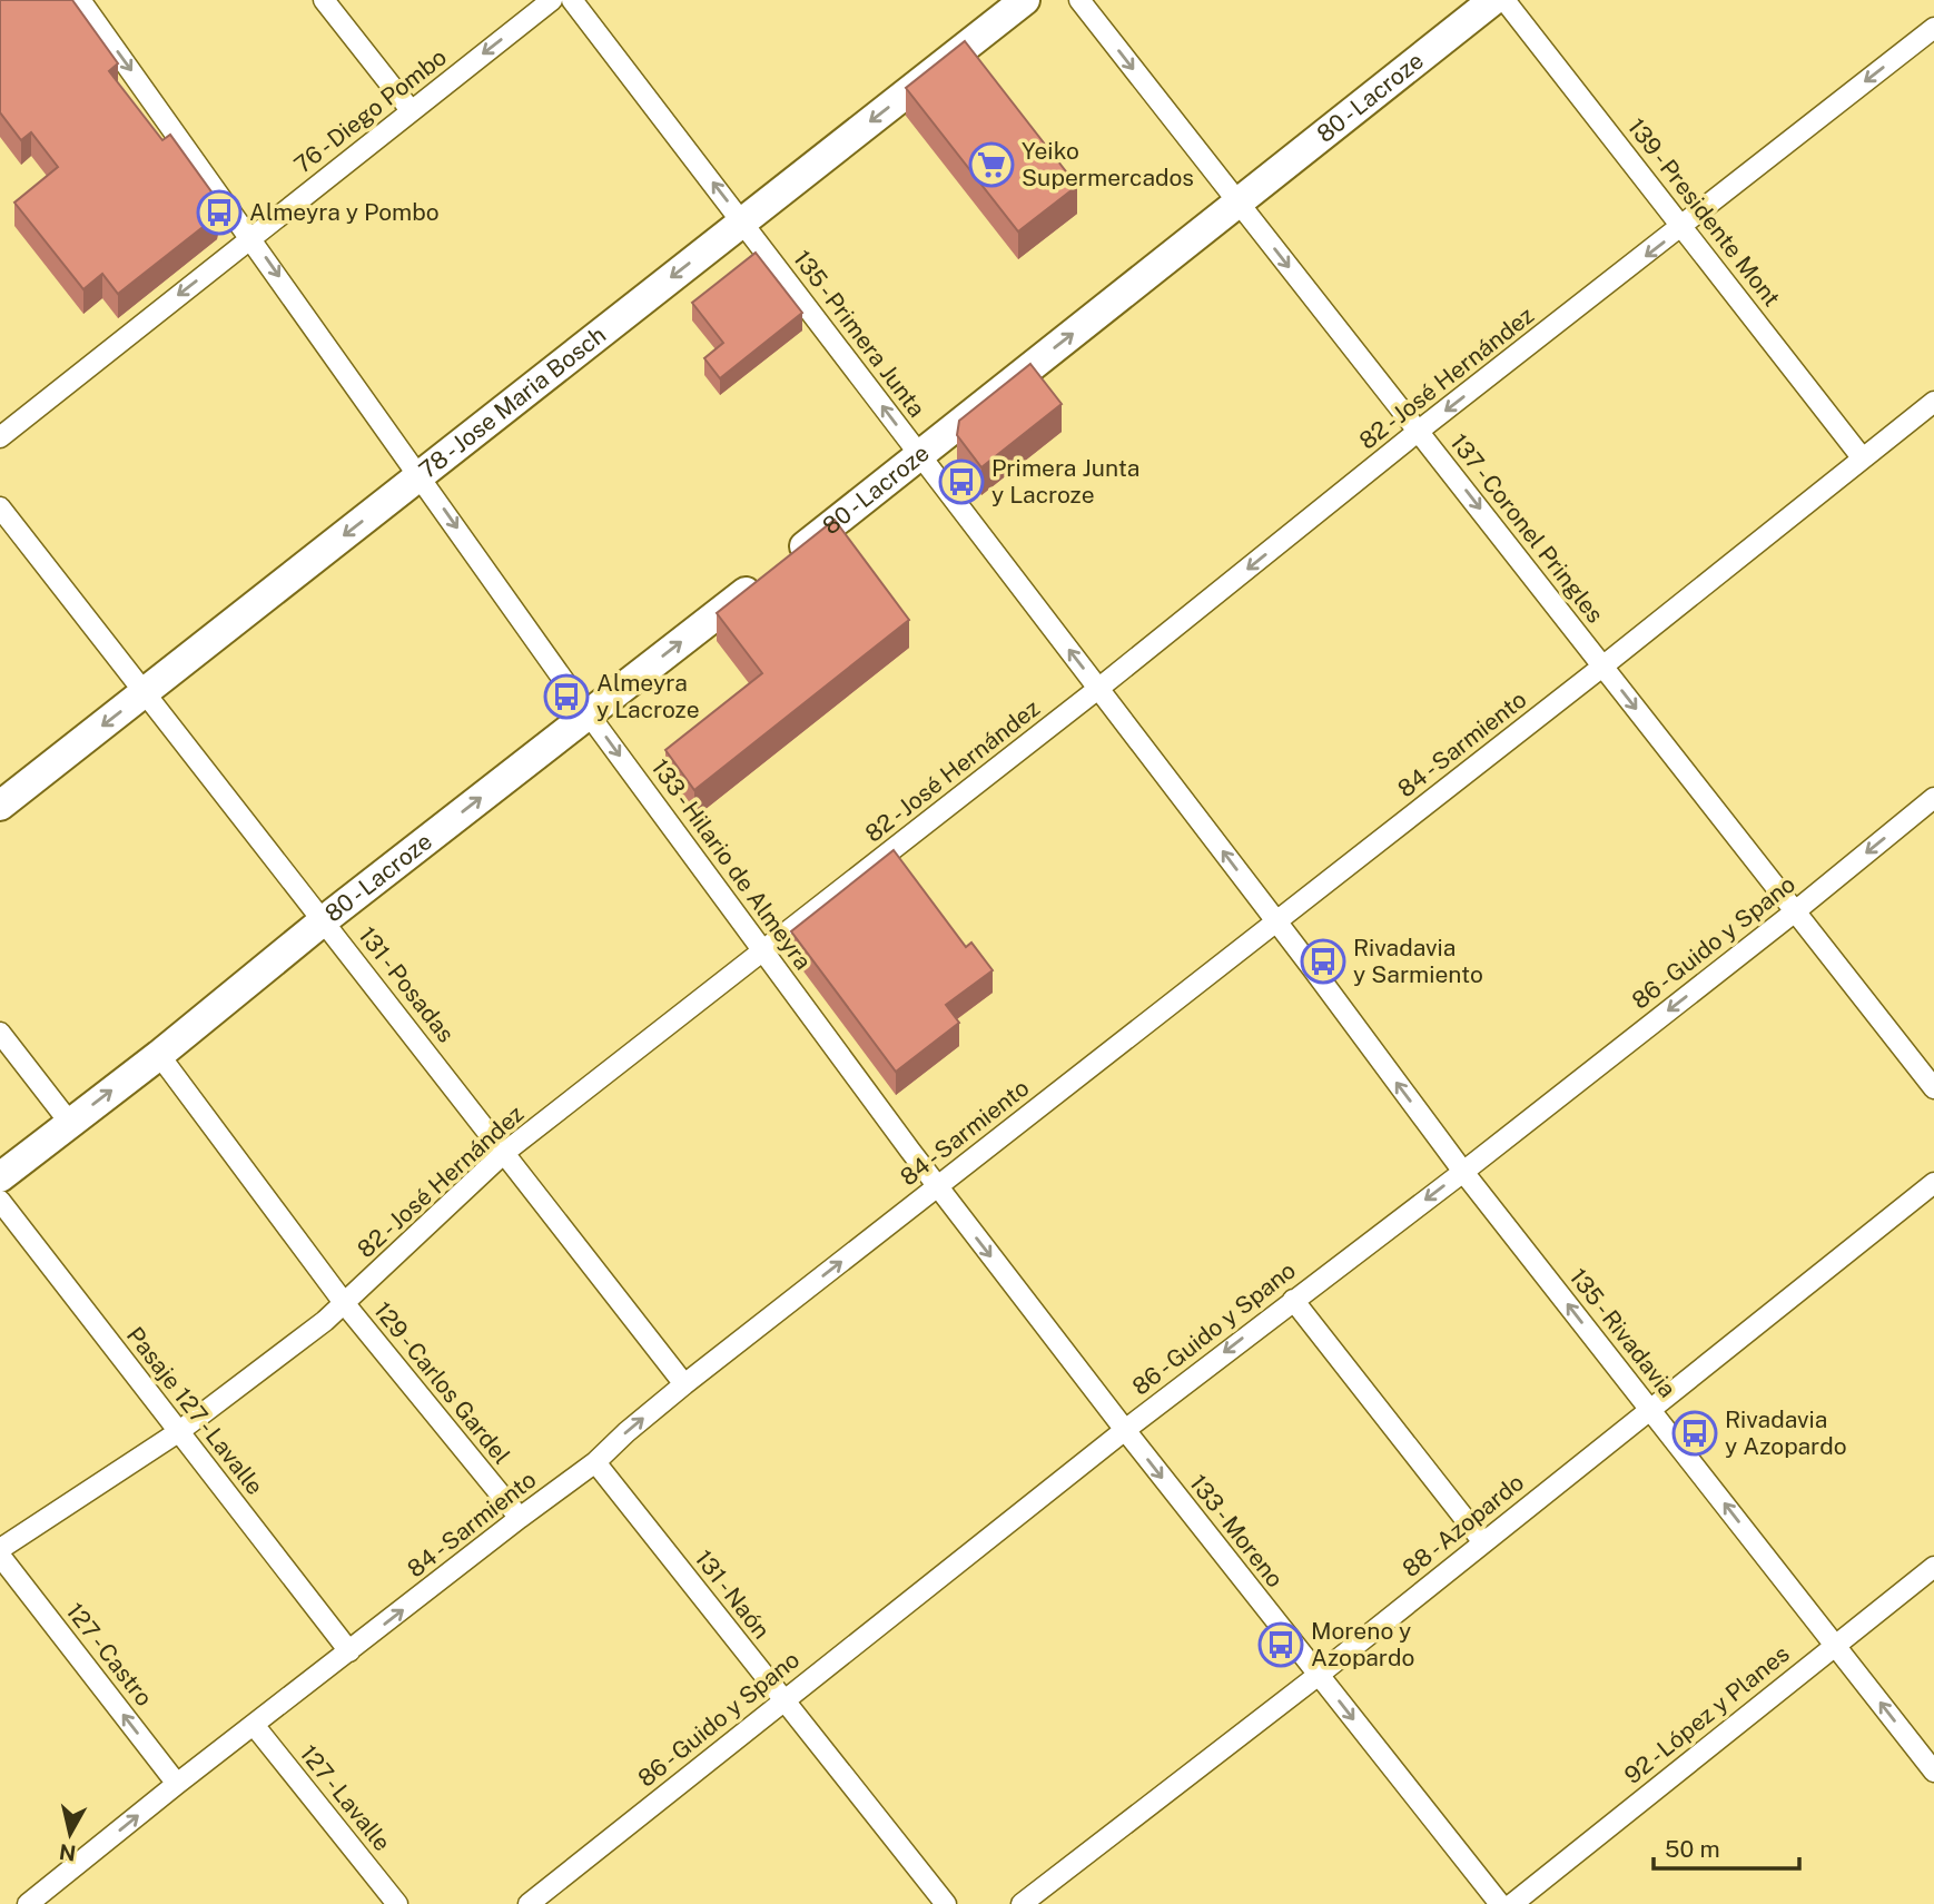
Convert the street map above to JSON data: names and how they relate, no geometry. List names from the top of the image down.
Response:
{
  "streets": {
    "street": [
      "80 - Lacroze",
      "76 - Diego Pombo",
      "139 - Presidente Mont",
      "135 - Primera Junta",
      "82 - José Hernández",
      "78 - Jose Maria Bosch",
      "137 - Coronel Pringles",
      "84 - Sarmiento",
      "133 - Hilario de Almeyra",
      "86 - Guido y Spano",
      "131 - Posadas",
      "135 - Rivadavia",
      "129 - Carlos Gardel",
      "Pasaje 127 - Lavalle",
      "88 - Azopardo",
      "133 - Moreno",
      "131 - Naón",
      "127 - Castro",
      "92 - López y Planes",
      "127 - Lavalle"
    ]
  },
  "crossings": [
    ["80 - Lacroze", "135 - Primera Junta"],
    ["80 - Lacroze", "137 - Coronel Pringles"],
    ["80 - Lacroze", "133 - Hilario de Almeyra"],
    ["80 - Lacroze", "131 - Posadas"],
    ["80 - Lacroze", "129 - Carlos Gardel"],
    ["76 - Diego Pombo", "133 - Hilario de Almeyra"],
    ["139 - Presidente Mont", "82 - José Hernández"],
    ["139 - Presidente Mont", "84 - Sarmiento"],
    ["135 - Primera Junta", "82 - José Hernández"],
    ["135 - Primera Junta", "78 - Jose Maria Bosch"],
    ["135 - Primera Junta", "84 - Sarmiento"],
    ["135 - Primera Junta", "135 - Rivadavia"],
    ["82 - José Hernández", "137 - Coronel Pringles"],
    ["82 - José Hernández", "133 - Hilario de Almeyra"],
    ["82 - José Hernández", "131 - Posadas"],
    ["82 - José Hernández", "129 - Carlos Gardel"],
    ["82 - José Hernández", "Pasaje 127 - Lavalle"],
    ["78 - Jose Maria Bosch", "133 - Hilario de Almeyra"],
    ["78 - Jose Maria Bosch", "131 - Posadas"],
    ["137 - Coronel Pringles", "84 - Sarmiento"],
    ["137 - Coronel Pringles", "86 - Guido y Spano"],
    ["84 - Sarmiento", "133 - Hilario de Almeyra"],
    ["84 - Sarmiento", "131 - Posadas"],
    ["84 - Sarmiento", "135 - Rivadavia"],
    ["84 - Sarmiento", "129 - Carlos Gardel"],
    ["84 - Sarmiento", "Pasaje 127 - Lavalle"],
    ["84 - Sarmiento", "133 - Moreno"],
    ["84 - Sarmiento", "131 - Naón"],
    ["84 - Sarmiento", "127 - Castro"],
    ["84 - Sarmiento", "127 - Lavalle"],
    ["133 - Hilario de Almeyra", "133 - Moreno"],
    ["86 - Guido y Spano", "135 - Rivadavia"],
    ["86 - Guido y Spano", "133 - Moreno"],
    ["86 - Guido y Spano", "131 - Naón"],
    ["135 - Rivadavia", "88 - Azopardo"],
    ["135 - Rivadavia", "92 - López y Planes"],
    ["88 - Azopardo", "133 - Moreno"]
  ],
  "one_way": [
    "80 - Lacroze",
    "76 - Diego Pombo",
    "135 - Primera Junta",
    "82 - José Hernández",
    "78 - Jose Maria Bosch",
    "137 - Coronel Pringles",
    "133 - Hilario de Almeyra",
    "86 - Guido y Spano",
    "135 - Rivadavia",
    "133 - Moreno",
    "127 - Castro"
  ],
  "places": {
    "supermarket": ["Yeiko Supermercados"],
    "bus stop": [
      "Almeyra y Pombo",
      "Primera Junta y Lacroze",
      "Almeyra y Lacroze",
      "Rivadavia y Sarmiento",
      "Rivadavia y Azopardo",
      "Moreno y Azopardo"
    ]
  },
  "scale_bar": "50 m",
  "north": "bottom"
}
